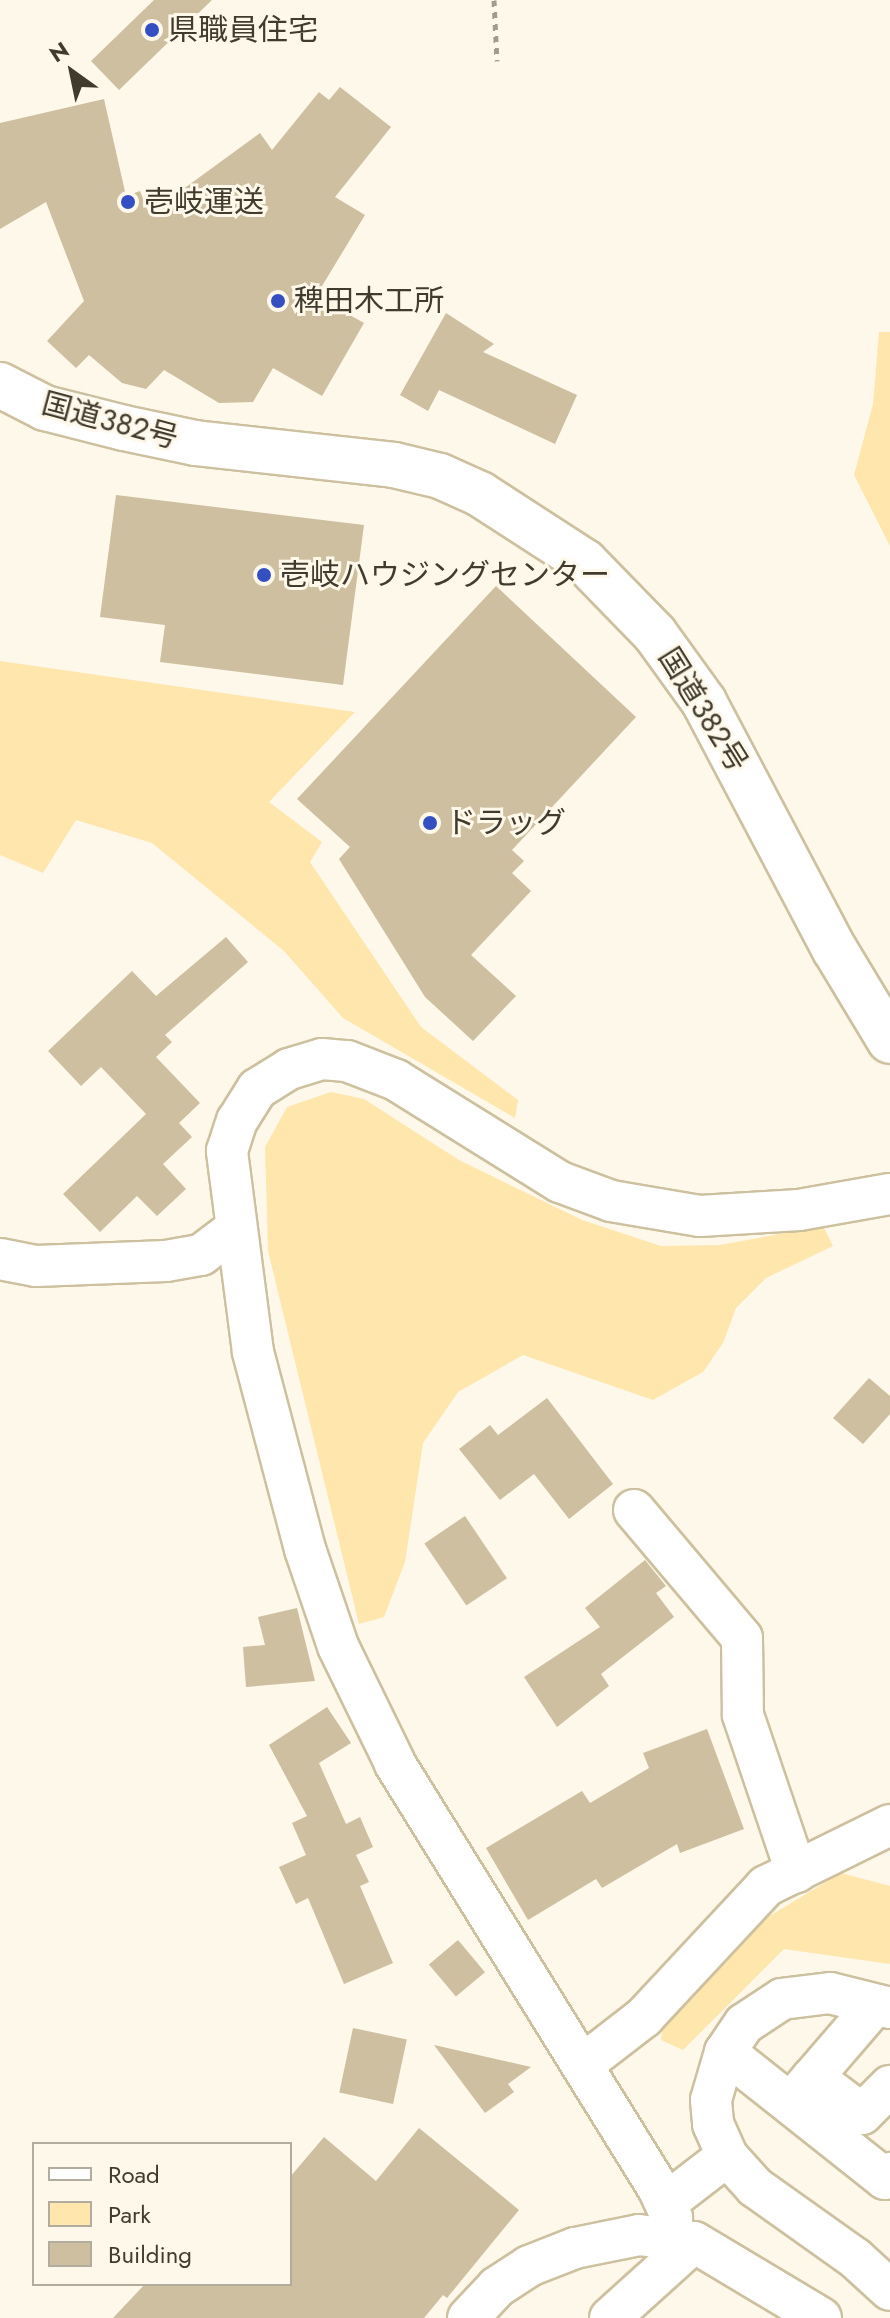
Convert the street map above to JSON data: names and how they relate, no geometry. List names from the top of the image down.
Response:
{
  "streets": {
    "highway": ["国道382号"]
  },
  "places": [
    "県職員住宅",
    "壱岐運送",
    "稗田木工所",
    "壱岐ハウジングセンター",
    "ドラッグ"
  ],
  "legend": ["Road", "Park", "Building"],
  "north": "top left"
}
